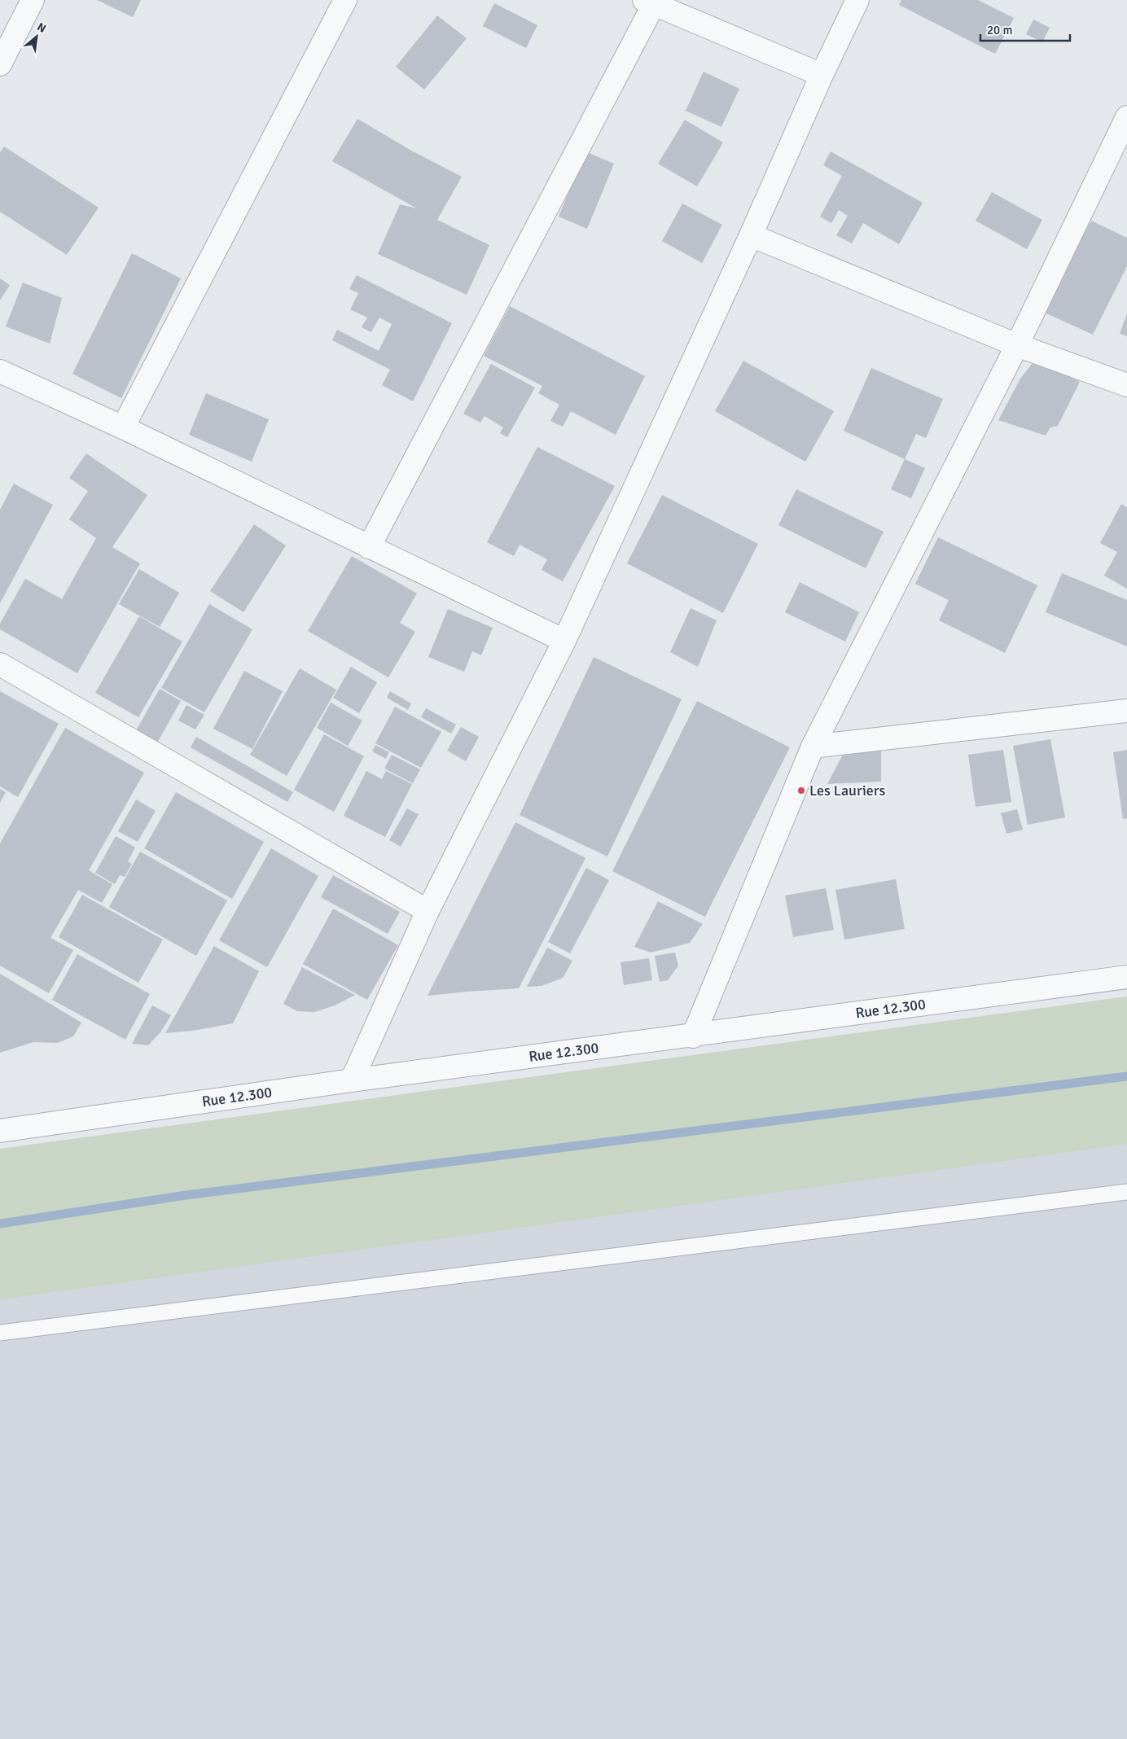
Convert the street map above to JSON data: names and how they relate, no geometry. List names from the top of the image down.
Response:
{
  "streets": {
    "street": ["Rue 12.300"]
  },
  "places": ["Les Lauriers"],
  "scale_bar": "20 m",
  "north": "top right"
}
